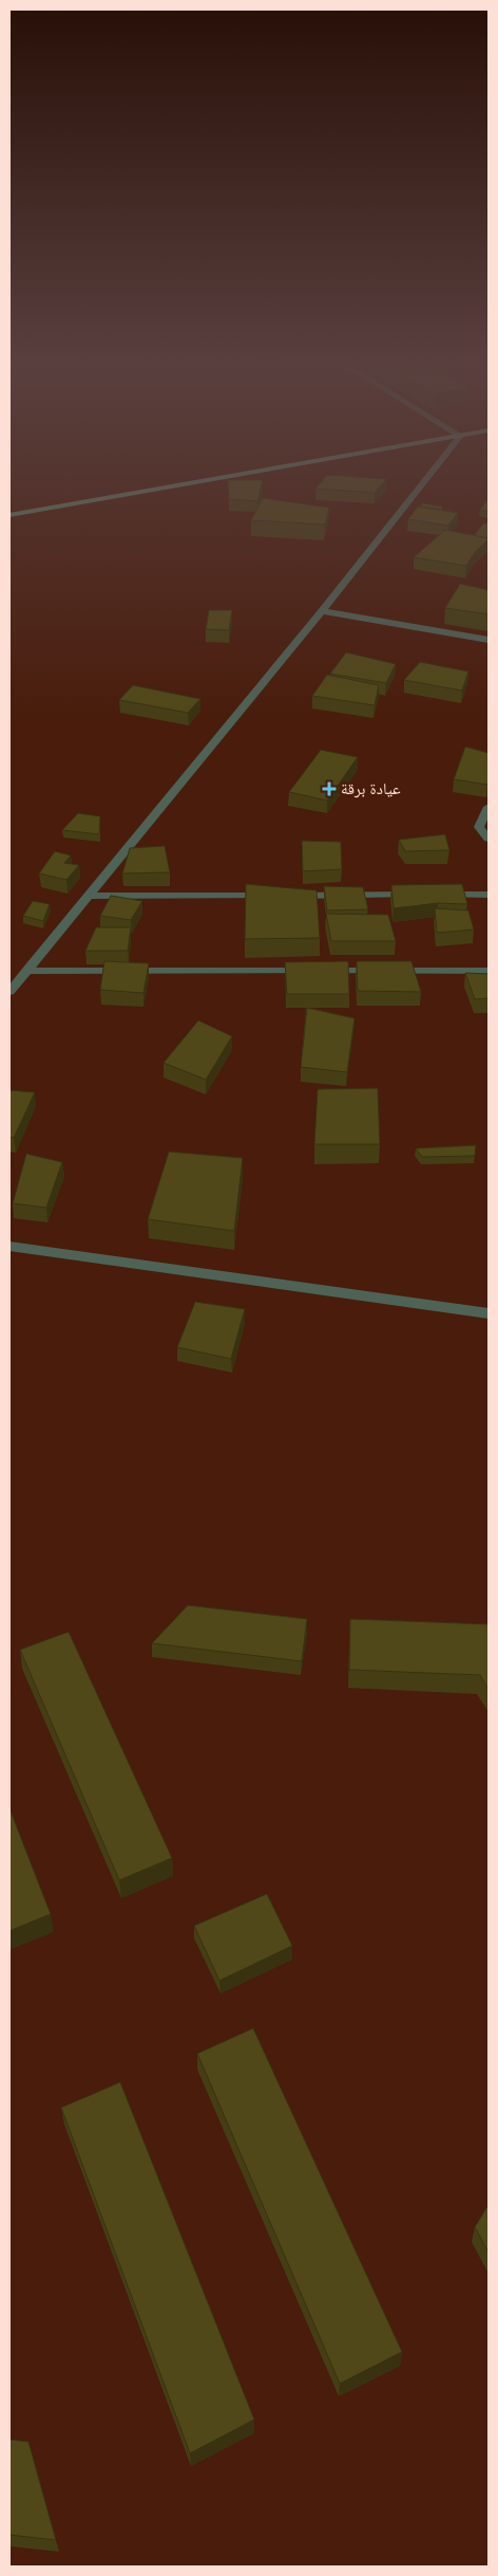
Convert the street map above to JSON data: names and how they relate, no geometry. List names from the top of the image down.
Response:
{
  "places": {
    "health": ["عيادة برقة"]
  }
}
